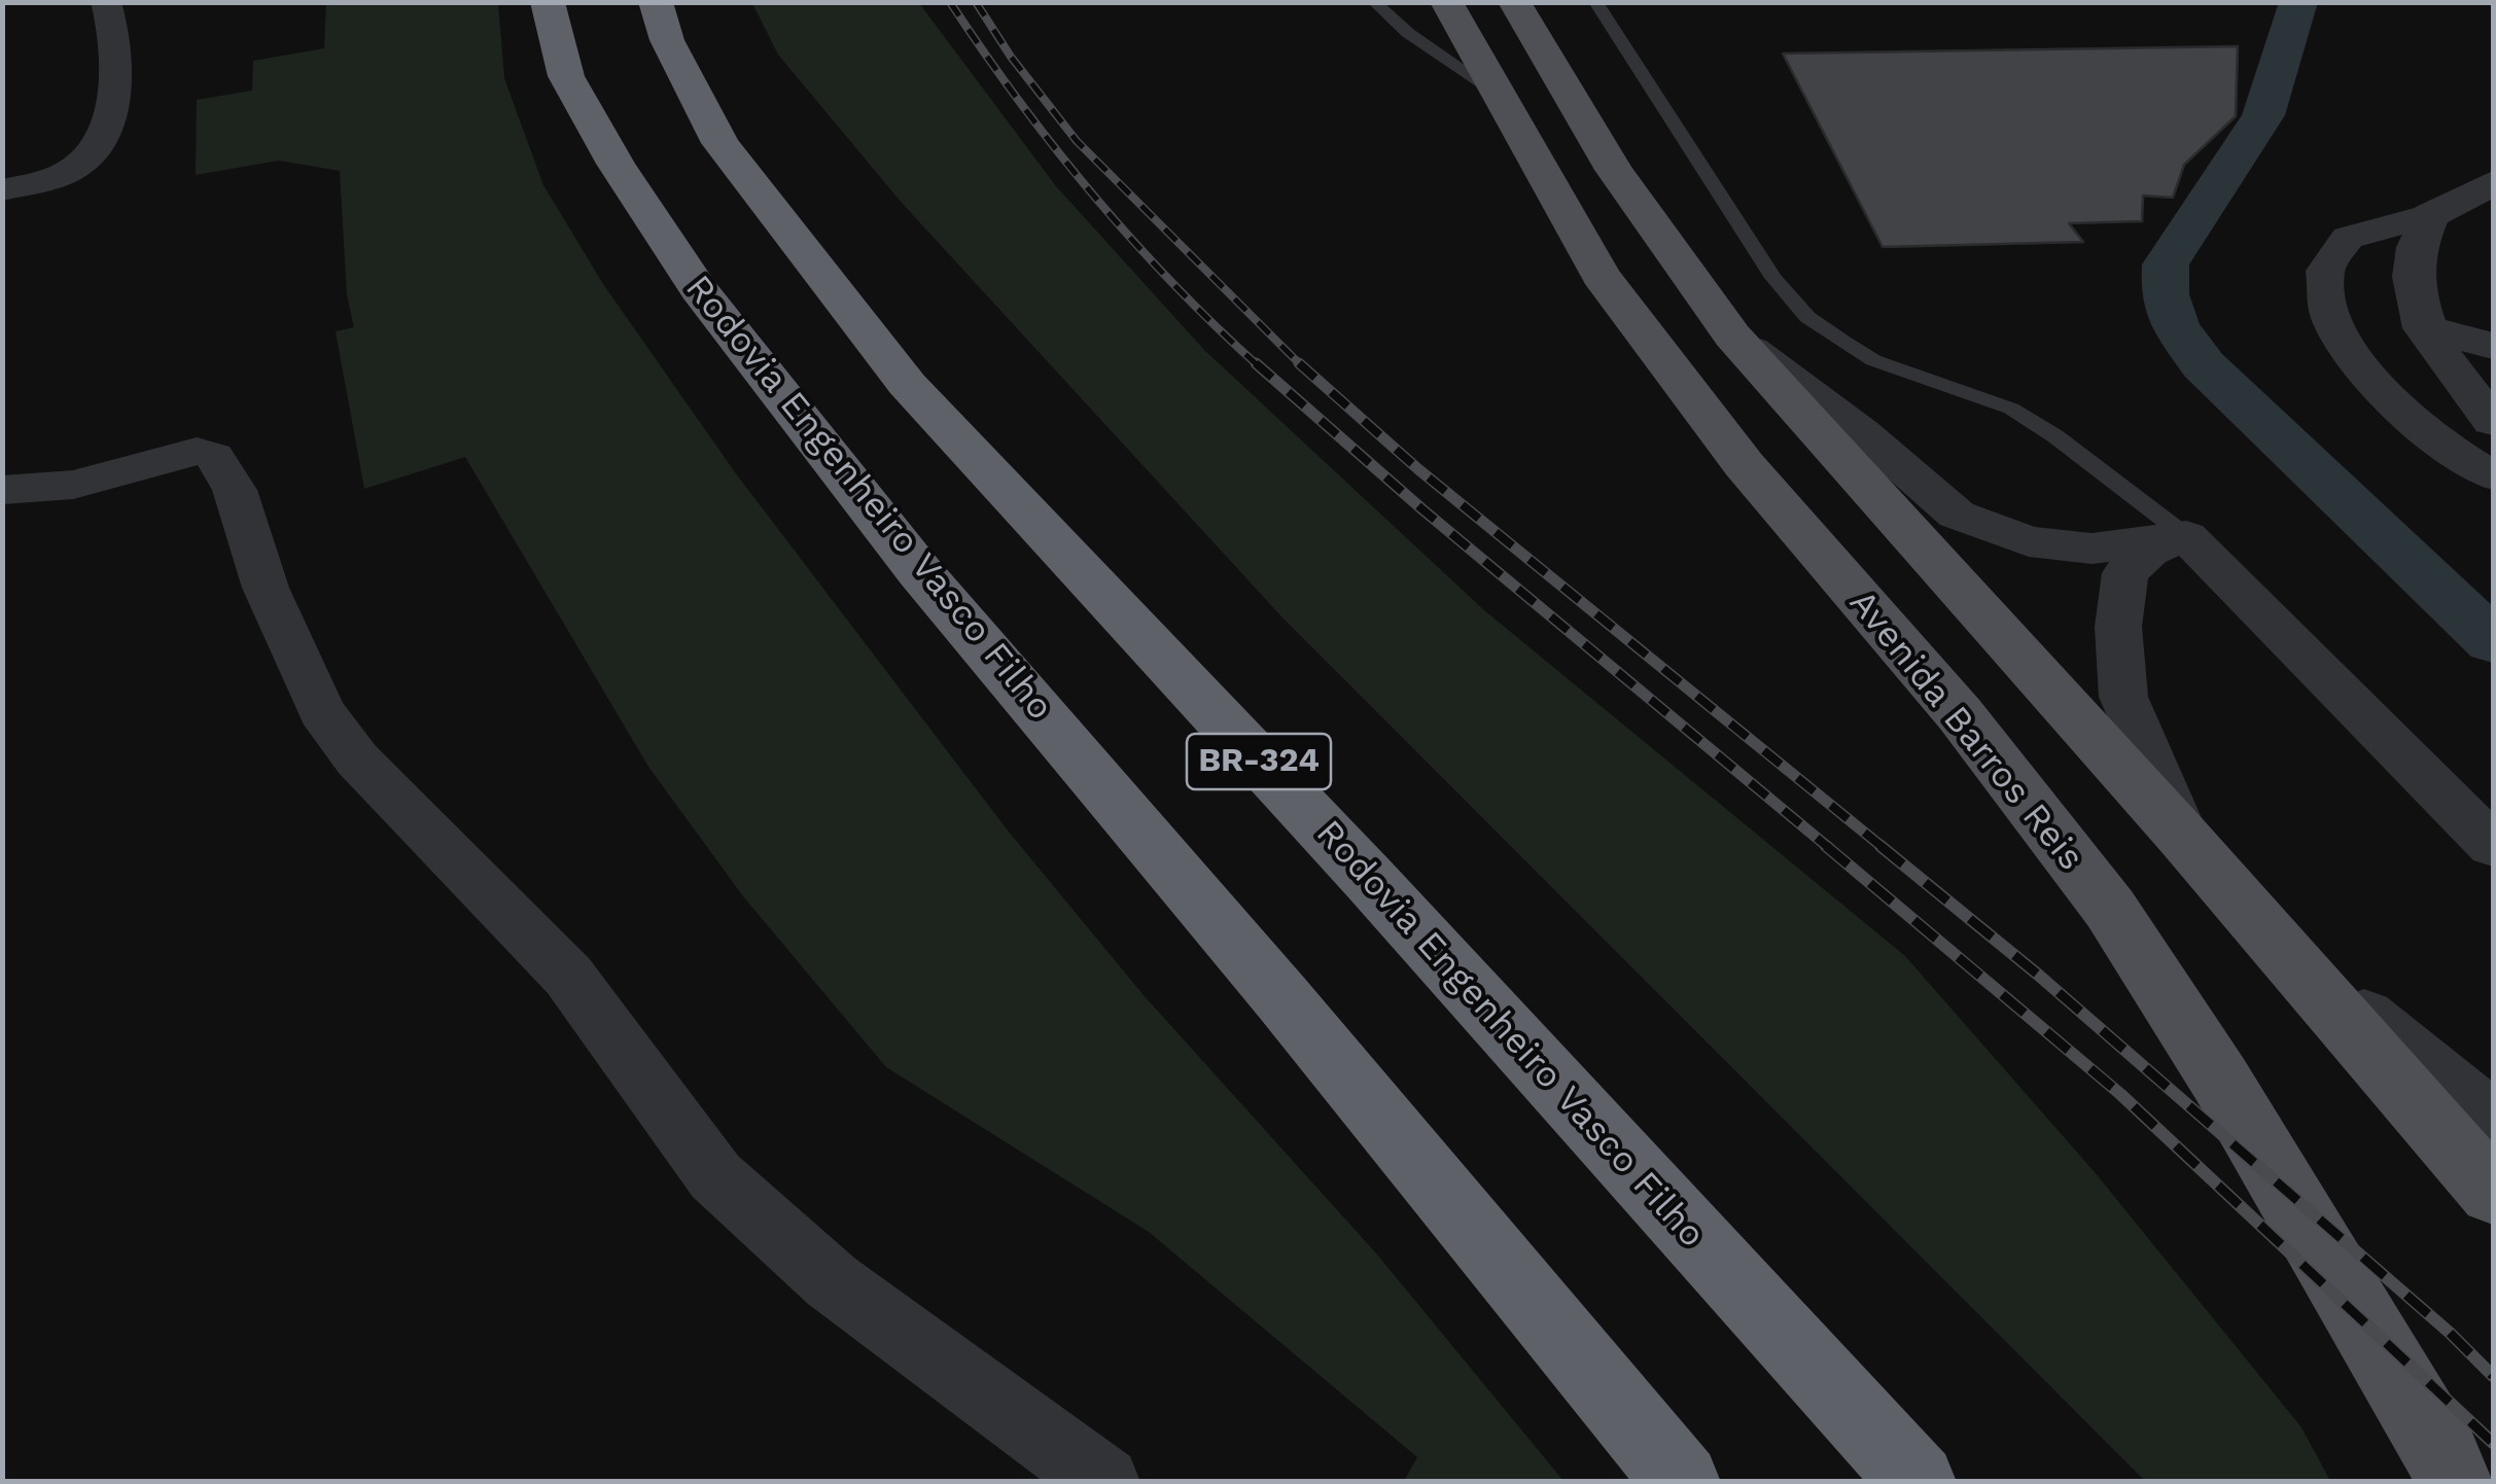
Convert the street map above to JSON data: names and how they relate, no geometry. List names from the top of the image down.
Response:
{
  "streets": {
    "highway": ["Rodovia Engenheiro Vasco Filho", "BR-324"],
    "main road": ["Avenida Barros Reis"]
  }
}
